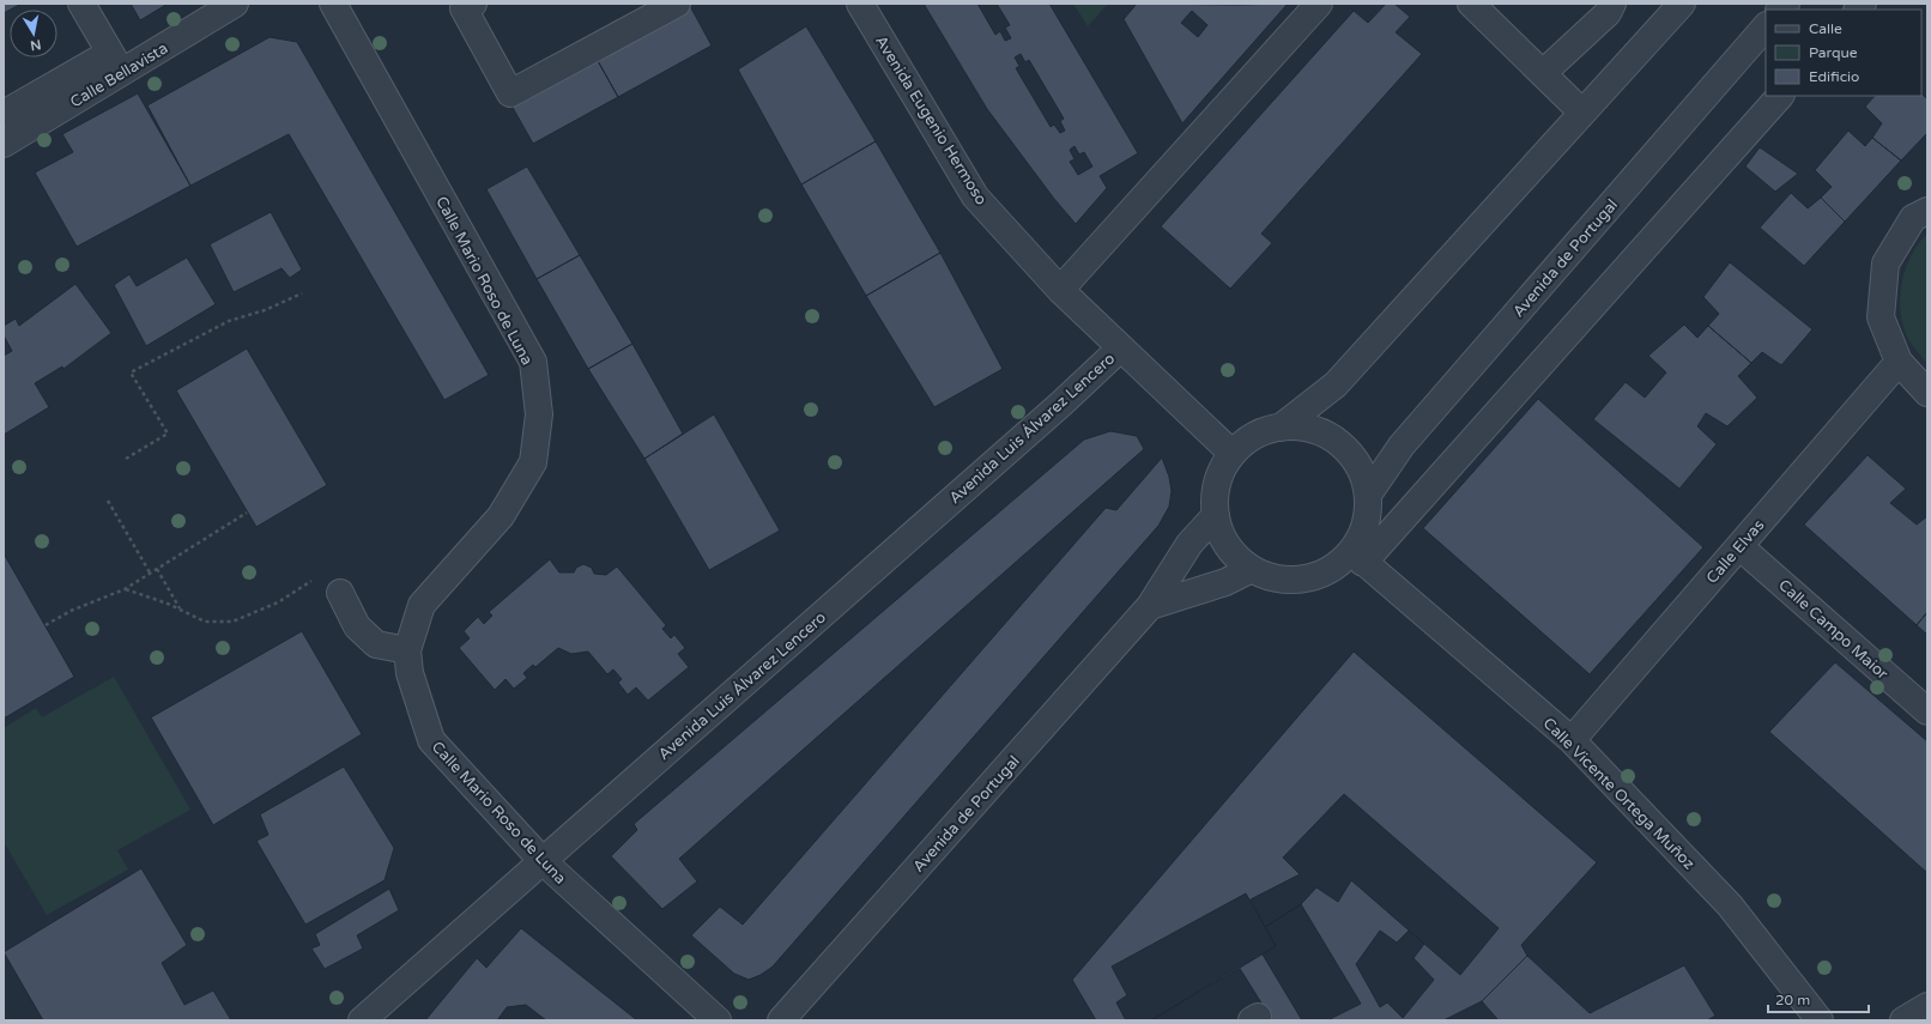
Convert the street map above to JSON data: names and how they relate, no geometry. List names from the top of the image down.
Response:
{
  "streets": {
    "street": [
      "Calle Bellavista",
      "Avenida Eugenio Hermoso",
      "Avenida de Portugal",
      "Calle Mario Roso de Luna",
      "Avenida Luis Álvarez Lencero",
      "Calle Elvas",
      "Calle Campo Maior",
      "Calle Vicente Ortega Muñoz"
    ]
  },
  "crossings": [
    ["Avenida Eugenio Hermoso", "Avenida de Portugal"],
    ["Avenida Eugenio Hermoso", "Avenida Luis Álvarez Lencero"],
    ["Avenida Eugenio Hermoso", "Calle Vicente Ortega Muñoz"],
    ["Avenida de Portugal", "Calle Vicente Ortega Muñoz"],
    ["Calle Mario Roso de Luna", "Avenida Luis Álvarez Lencero"],
    ["Calle Elvas", "Calle Campo Maior"],
    ["Calle Elvas", "Calle Vicente Ortega Muñoz"]
  ],
  "legend": ["Calle", "Parque", "Edificio"],
  "scale_bar": "20 m",
  "north": "bottom"
}
